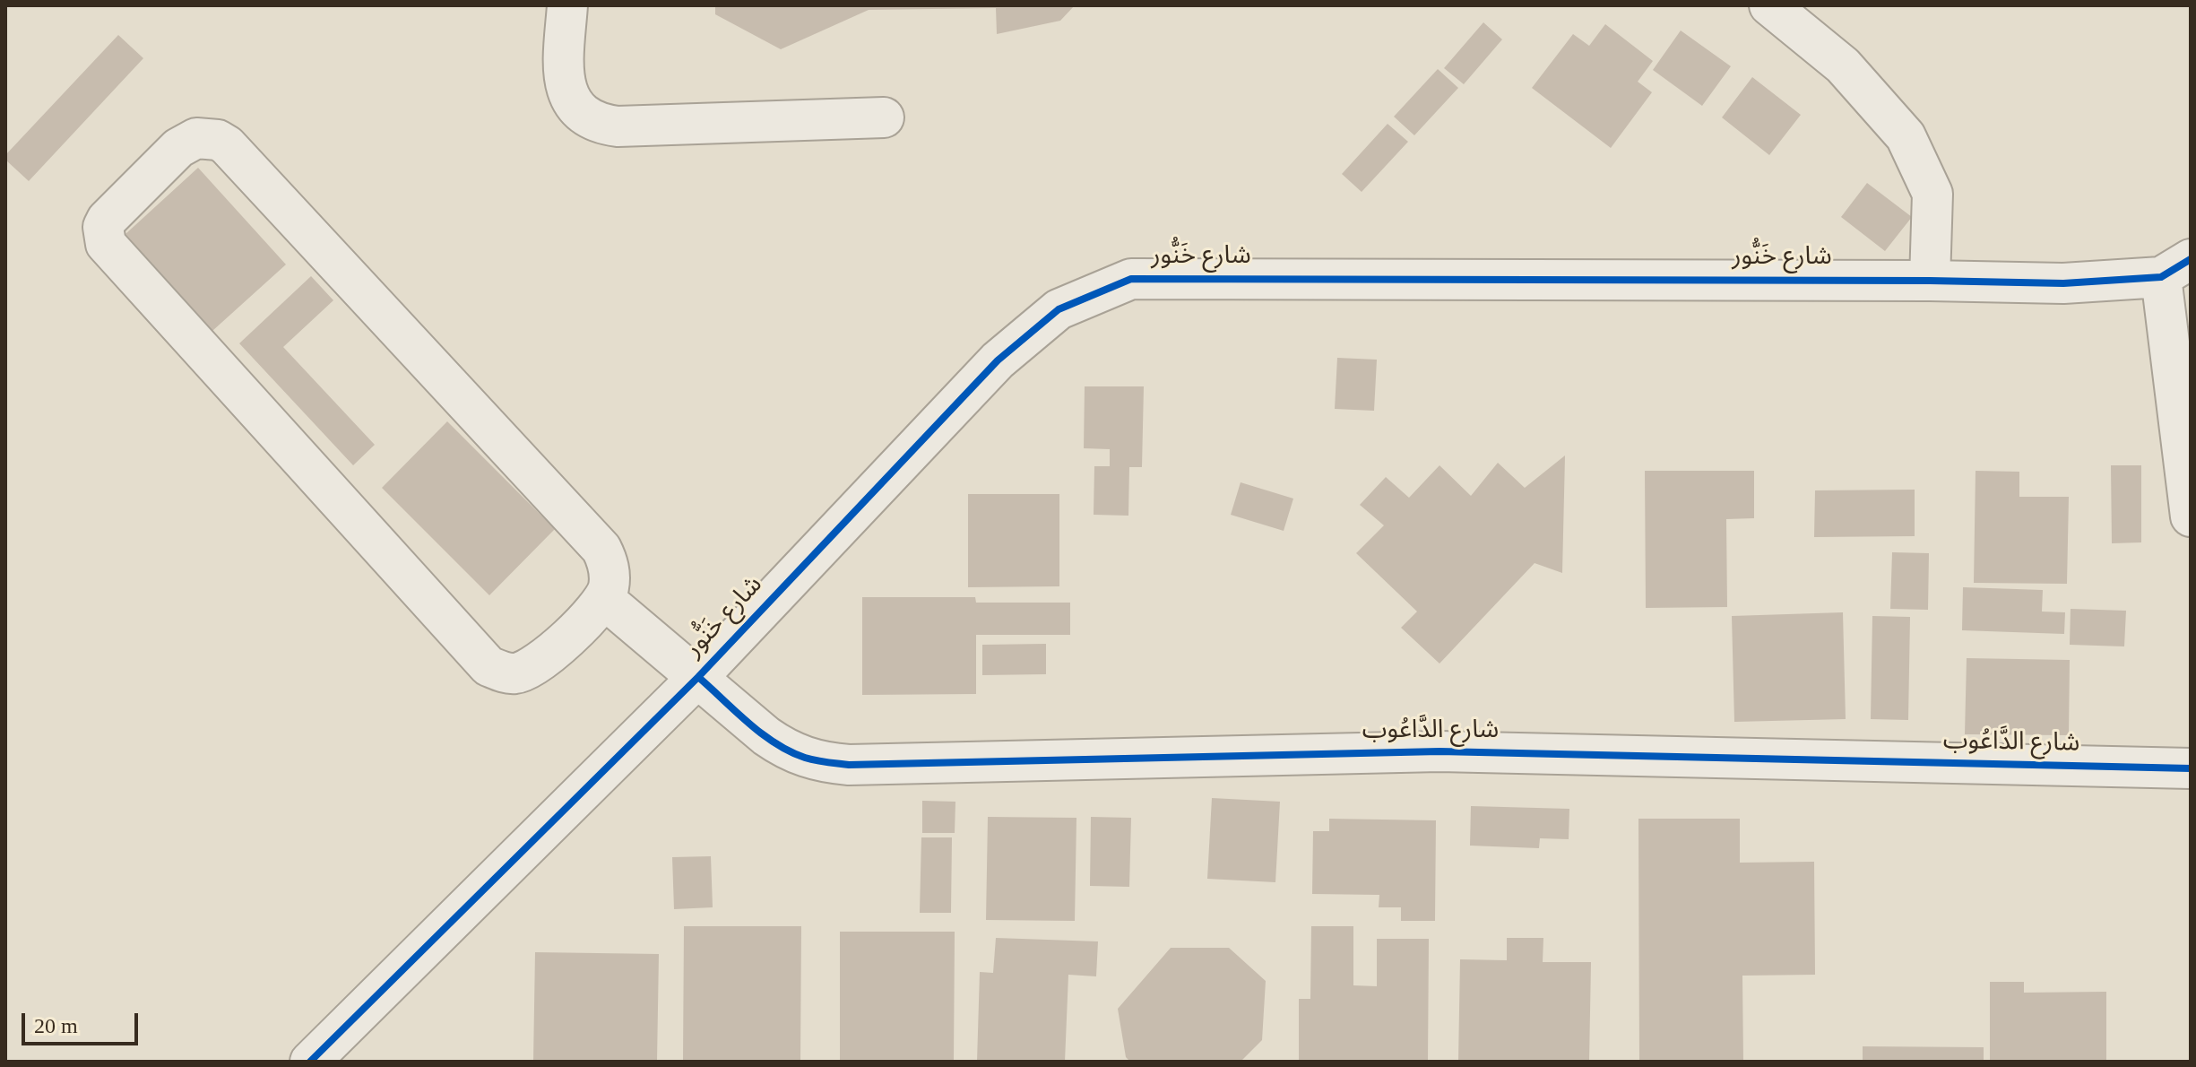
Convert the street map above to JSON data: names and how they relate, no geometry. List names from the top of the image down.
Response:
{
  "streets": {
    "street": ["شارع خَنُّور", "شارع الدَّاعُوب"]
  },
  "crossings": [
    ["شارع خَنُّور", "شارع الدَّاعُوب"]
  ],
  "scale_bar": "20 m"
}
